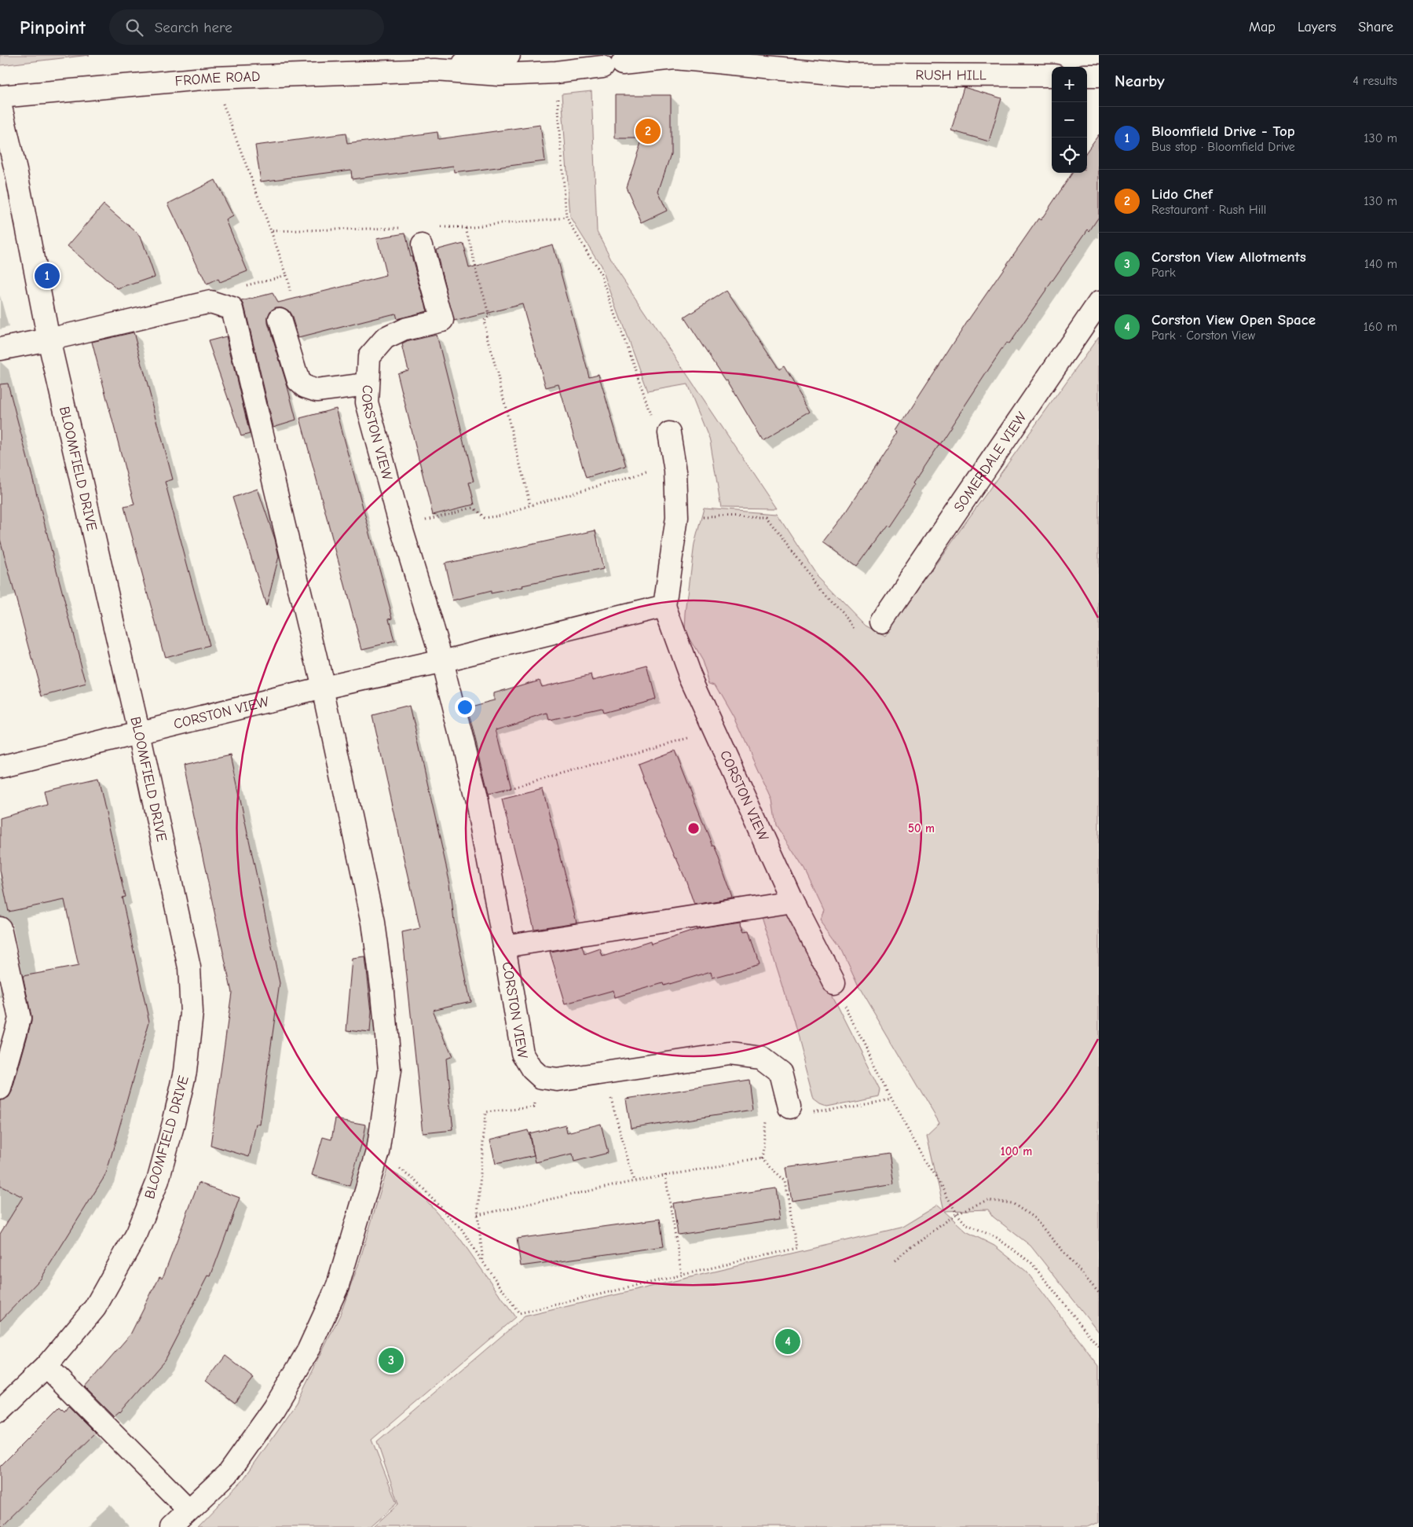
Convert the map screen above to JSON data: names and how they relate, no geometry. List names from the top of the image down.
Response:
{
  "streets": {
    "street": [
      "RUSH HILL",
      "FROME ROAD",
      "CORSTON VIEW",
      "SOMERDALE VIEW",
      "BLOOMFIELD DRIVE"
    ]
  },
  "crossings": [
    ["RUSH HILL", "FROME ROAD"],
    ["CORSTON VIEW", "BLOOMFIELD DRIVE"]
  ],
  "page": {
    "header": "Pinpoint",
    "search": "Search here",
    "nav": ["Map", "Layers", "Share"],
    "heading": ["Nearby", "4 results"],
    "map_buttons": ["+", "−"],
    "list": [
      {
        "mark": "1",
        "name": "Bloomfield Drive - Top",
        "note": "Bus stop · Bloomfield Drive",
        "value": "130 m"
      },
      {
        "mark": "2",
        "name": "Lido Chef",
        "note": "Restaurant · Rush Hill",
        "value": "130 m"
      },
      {
        "mark": "3",
        "name": "Corston View Allotments",
        "note": "Park",
        "value": "140 m"
      },
      {
        "mark": "4",
        "name": "Corston View Open Space",
        "note": "Park · Corston View",
        "value": "160 m"
      }
    ],
    "pins": [
      "2",
      "1",
      "4",
      "3"
    ]
  },
  "rings": ["50 m", "100 m"]
}
